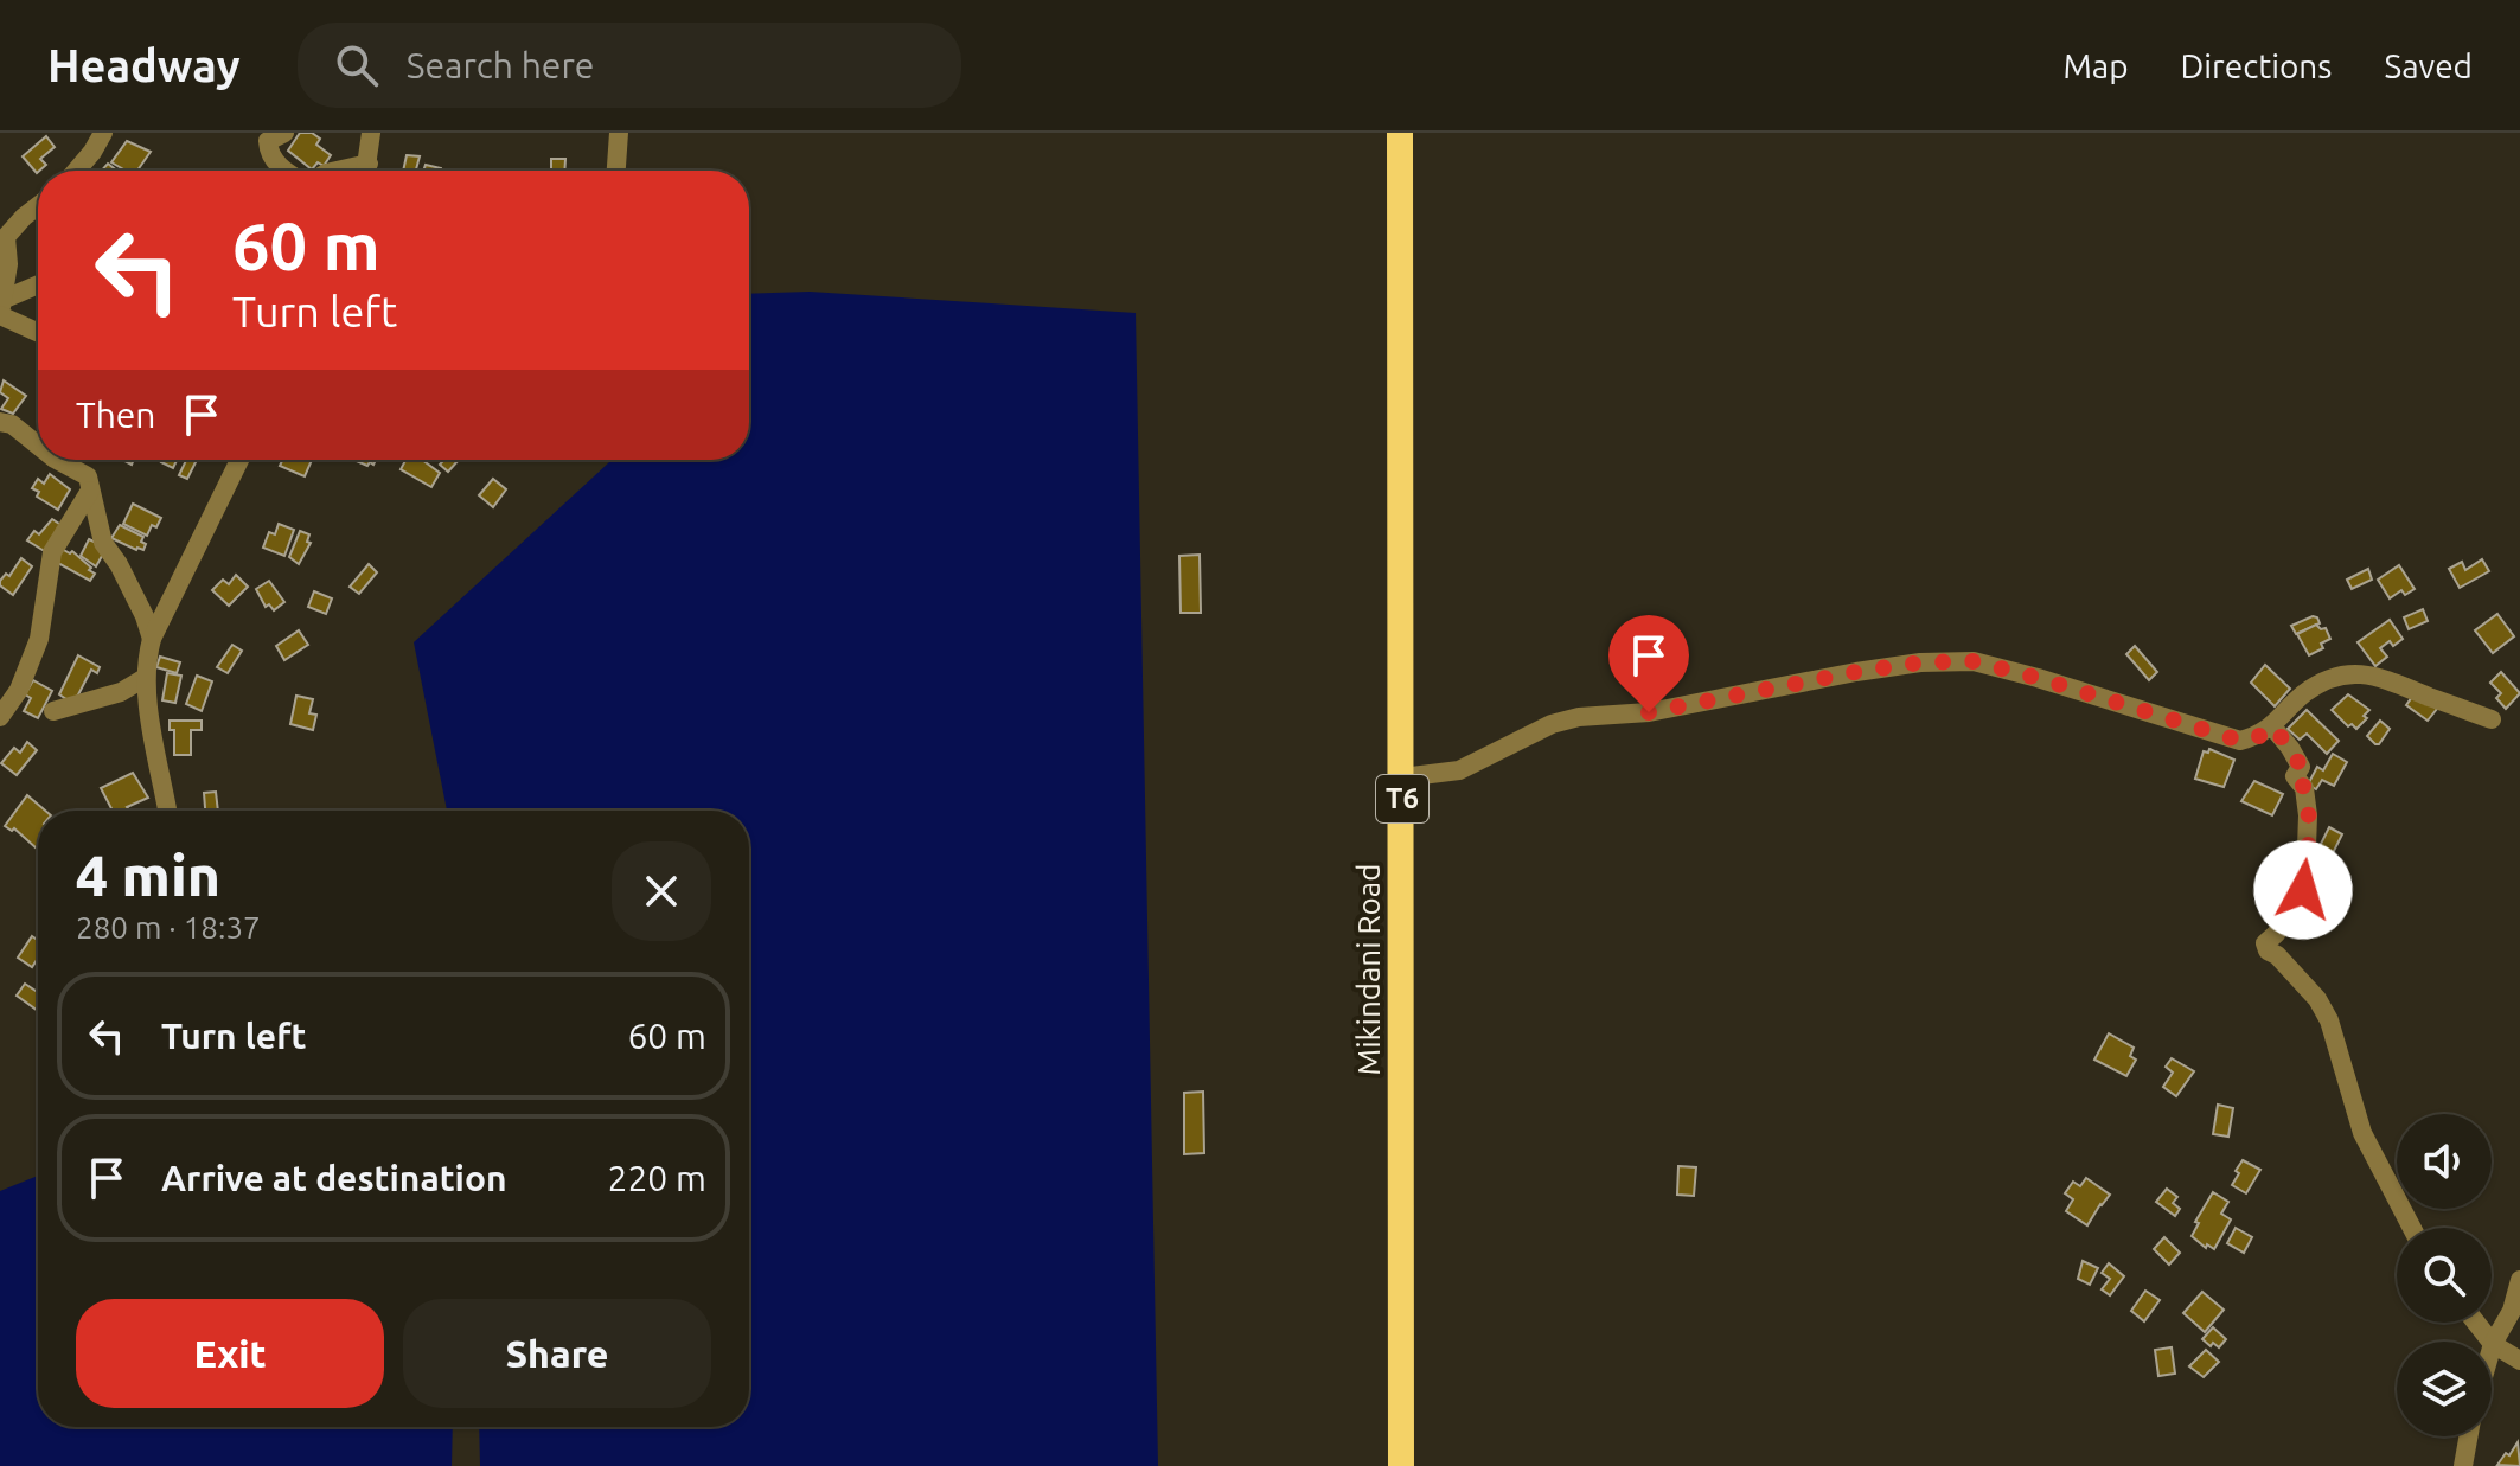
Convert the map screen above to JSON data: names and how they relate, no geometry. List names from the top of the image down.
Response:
{
  "streets": {
    "highway": ["T6", "Mikindani Road"]
  },
  "page": {
    "header": "Headway",
    "search": "Search here",
    "nav": ["Map", "Directions", "Saved"],
    "turn": ["60 m", "Turn left"],
    "then": "Then",
    "heading": ["4 min", "280 m · 18:37"],
    "list": [
      {
        "name": "Turn left",
        "value": "60 m"
      },
      {
        "name": "Arrive at destination",
        "value": "220 m"
      }
    ],
    "buttons": ["Exit", "Share"]
  }
}
